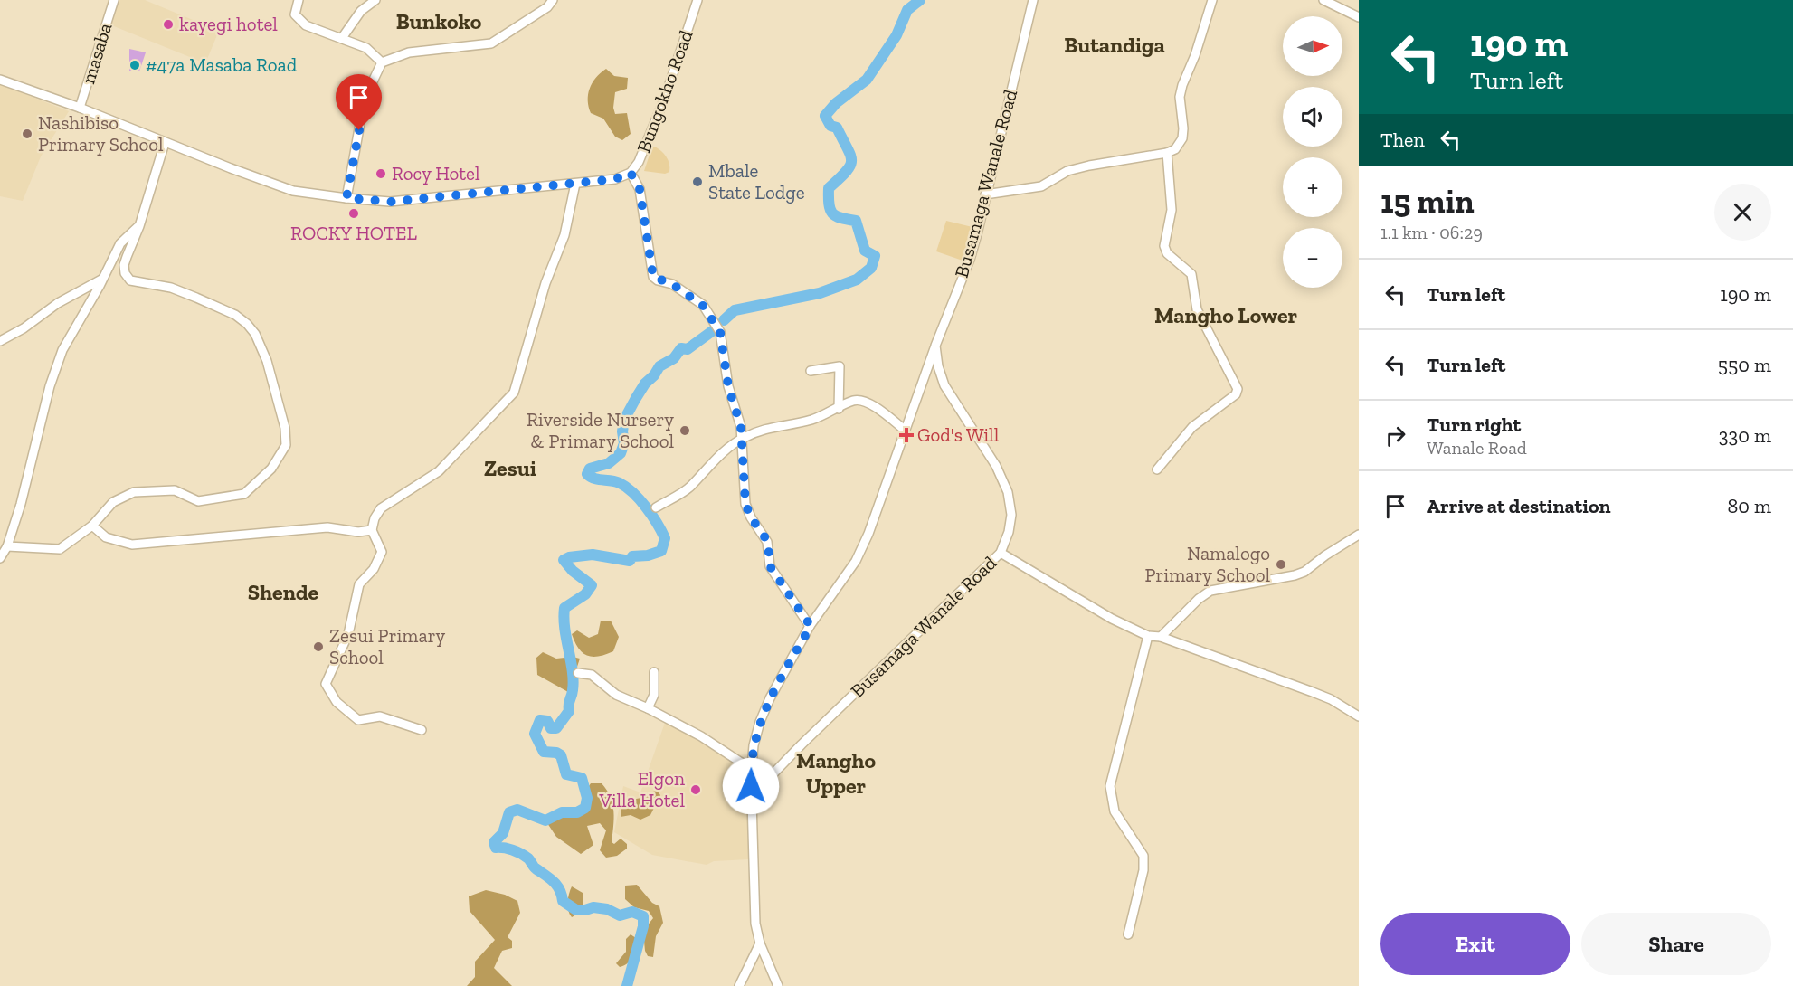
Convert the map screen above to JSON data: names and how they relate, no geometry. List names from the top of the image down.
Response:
{
  "streets": {
    "street": ["masaba", "Bungokho Road", "Busamaga Wanale Road"]
  },
  "districts": [
    "Bunkoko",
    "Butandiga",
    "Mangho Lower",
    "Zesui",
    "Shende",
    "Mangho Upper"
  ],
  "places": {
    "other": [
      "kayegi hotel",
      "#47a Masaba Road",
      "Nashibiso Primary School",
      "Rocy Hotel",
      "Mbale State Lodge",
      "ROCKY HOTEL",
      "Riverside Nursery & Primary School",
      "Namalogo Primary School",
      "Zesui Primary School",
      "Elgon Villa Hotel"
    ],
    "health": ["God's Will"]
  },
  "north": "right",
  "page": {
    "turn": ["190 m", "Turn left"],
    "map_buttons": ["+", "−"],
    "then": "Then",
    "heading": ["15 min", "1.1 km · 06:29"],
    "list": [
      {
        "name": "Turn left",
        "value": "190 m"
      },
      {
        "name": "Turn left",
        "value": "550 m"
      },
      {
        "name": "Turn right",
        "note": "Wanale Road",
        "value": "330 m"
      },
      {
        "name": "Arrive at destination",
        "value": "80 m"
      }
    ],
    "buttons": ["Exit", "Share"]
  }
}
